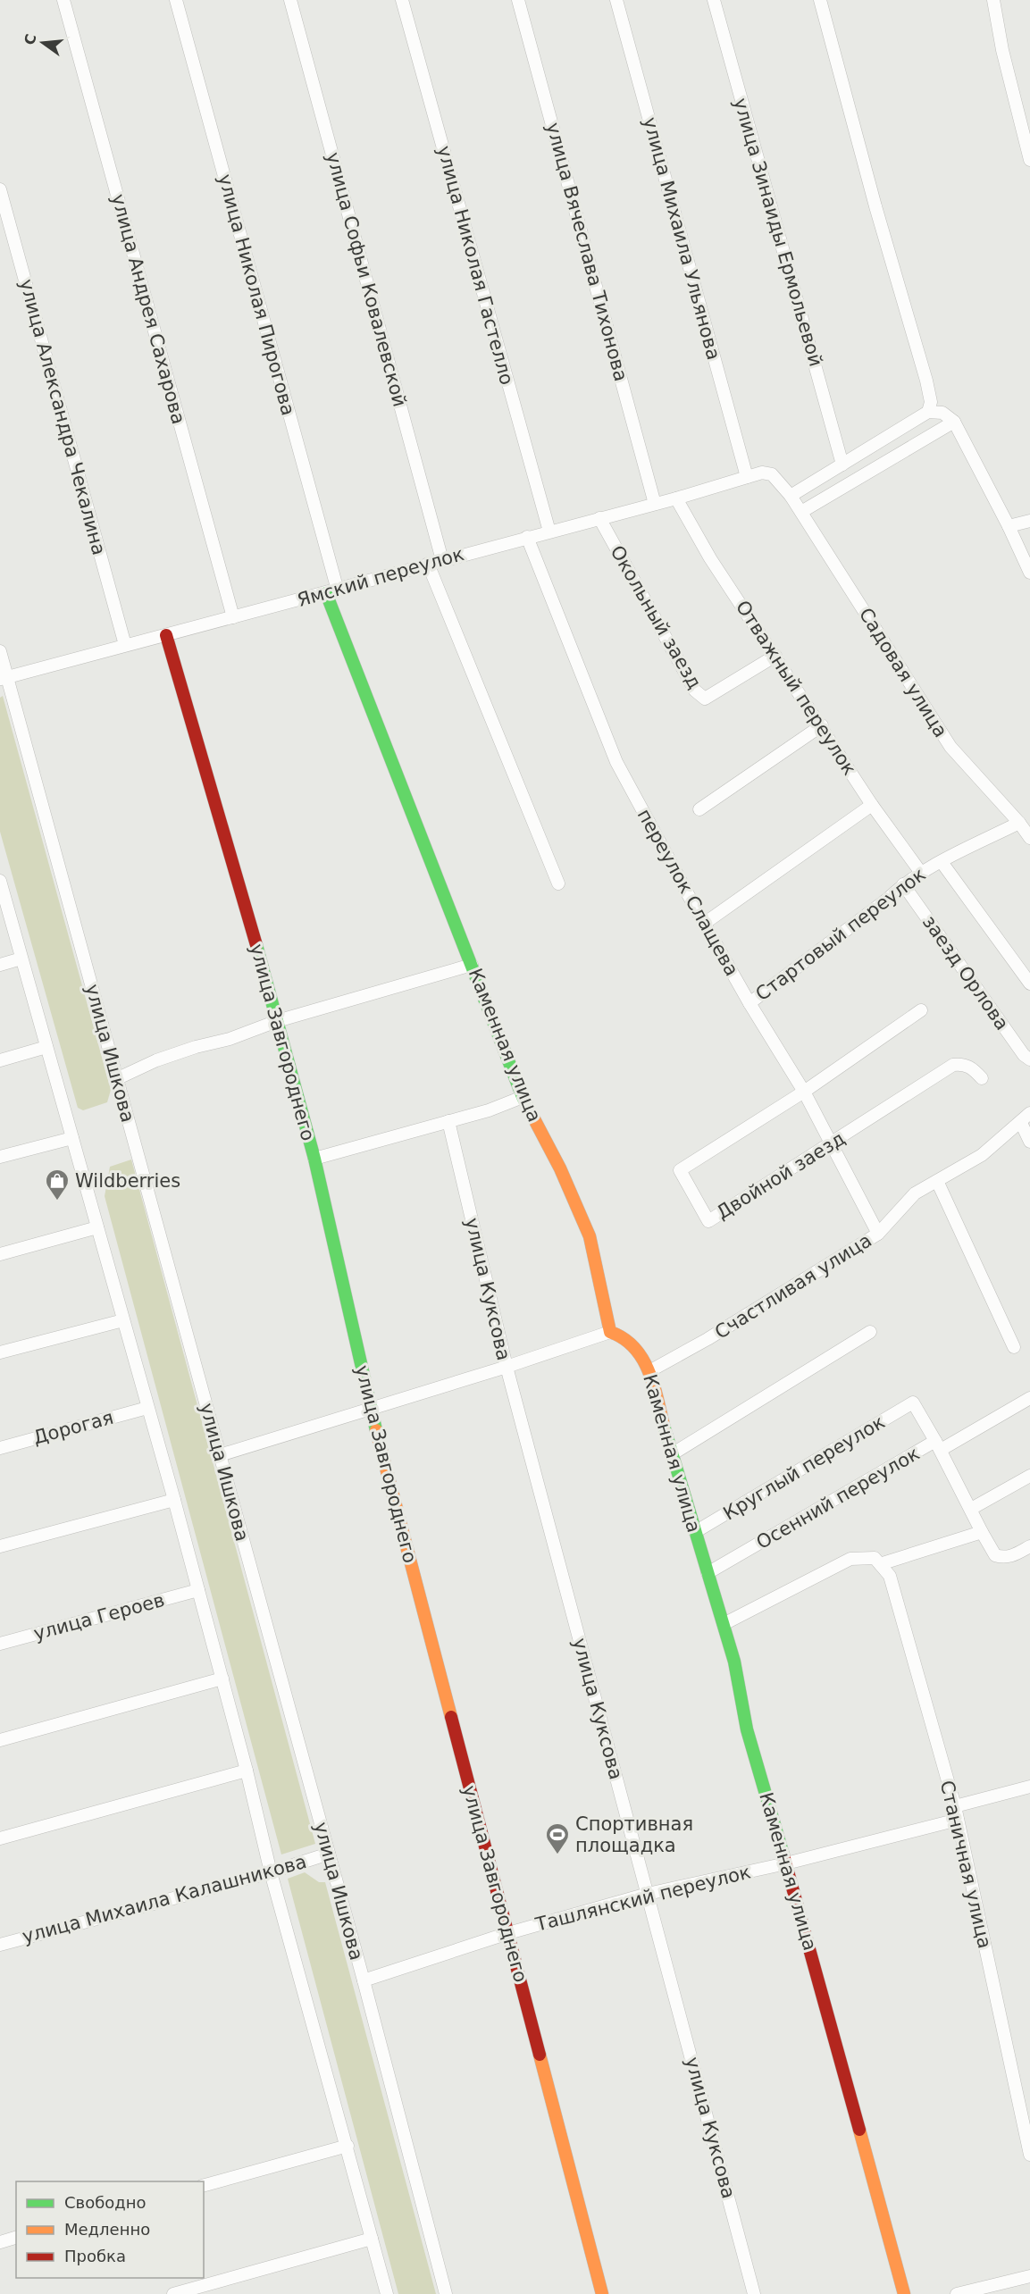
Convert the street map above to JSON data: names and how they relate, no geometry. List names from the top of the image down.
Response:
{
  "streets": {
    "street": [
      "улица Зинаиды Ермольевой",
      "улица Михаила Ульянова",
      "улица Вячеслава Тихонова",
      "улица Николая Гастелло",
      "улица Софьи Ковалевской",
      "улица Николая Пирогова",
      "улица Андрея Сахарова",
      "улица Александра Чекалина",
      "Ямский переулок",
      "Окольный заезд",
      "Садовая улица",
      "Отважный переулок",
      "переулок Слащева",
      "Стартовый переулок",
      "заезд Орлова",
      "улица Завгороднего",
      "Каменная улица",
      "улица Ишкова",
      "Двойной заезд",
      "Счастливая улица",
      "улица Куксова",
      "Дорогая",
      "Круглый переулок",
      "Осенний переулок",
      "улица Героев",
      "Станичная улица",
      "Ташлянский переулок",
      "улица Михаила Калашникова"
    ]
  },
  "crossings": [
    ["улица Михаила Ульянова", "Ямский переулок"],
    ["улица Михаила Ульянова", "Садовая улица"],
    ["улица Вячеслава Тихонова", "Ямский переулок"],
    ["улица Николая Гастелло", "Ямский переулок"],
    ["улица Софьи Ковалевской", "Ямский переулок"],
    ["улица Николая Пирогова", "Ямский переулок"],
    ["улица Николая Пирогова", "Каменная улица"],
    ["улица Андрея Сахарова", "Ямский переулок"],
    ["улица Александра Чекалина", "Ямский переулок"],
    ["Ямский переулок", "Окольный заезд"],
    ["Ямский переулок", "Садовая улица"],
    ["Ямский переулок", "Отважный переулок"],
    ["Ямский переулок", "переулок Слащева"],
    ["Ямский переулок", "улица Завгороднего"],
    ["Ямский переулок", "Каменная улица"],
    ["Ямский переулок", "улица Ишкова"],
    ["Окольный заезд", "Отважный переулок"],
    ["Садовая улица", "Стартовый переулок"],
    ["Отважный переулок", "Стартовый переулок"],
    ["переулок Слащева", "Стартовый переулок"],
    ["переулок Слащева", "Двойной заезд"],
    ["переулок Слащева", "Счастливая улица"],
    ["Стартовый переулок", "заезд Орлова"],
    ["улица Завгороднего", "Ташлянский переулок"],
    ["Каменная улица", "Счастливая улица"],
    ["Каменная улица", "Круглый переулок"],
    ["Каменная улица", "Осенний переулок"],
    ["Каменная улица", "Ташлянский переулок"],
    ["улица Ишкова", "Ташлянский переулок"],
    ["улица Ишкова", "улица Михаила Калашникова"],
    ["улица Куксова", "Ташлянский переулок"],
    ["Круглый переулок", "Осенний переулок"],
    ["Станичная улица", "Ташлянский переулок"]
  ],
  "places": {
    "shop": ["Wildberries"],
    "sports": ["Спортивная площадка"]
  },
  "legend": ["Свободно", "Медленно", "Пробка"],
  "north": "left"
}
